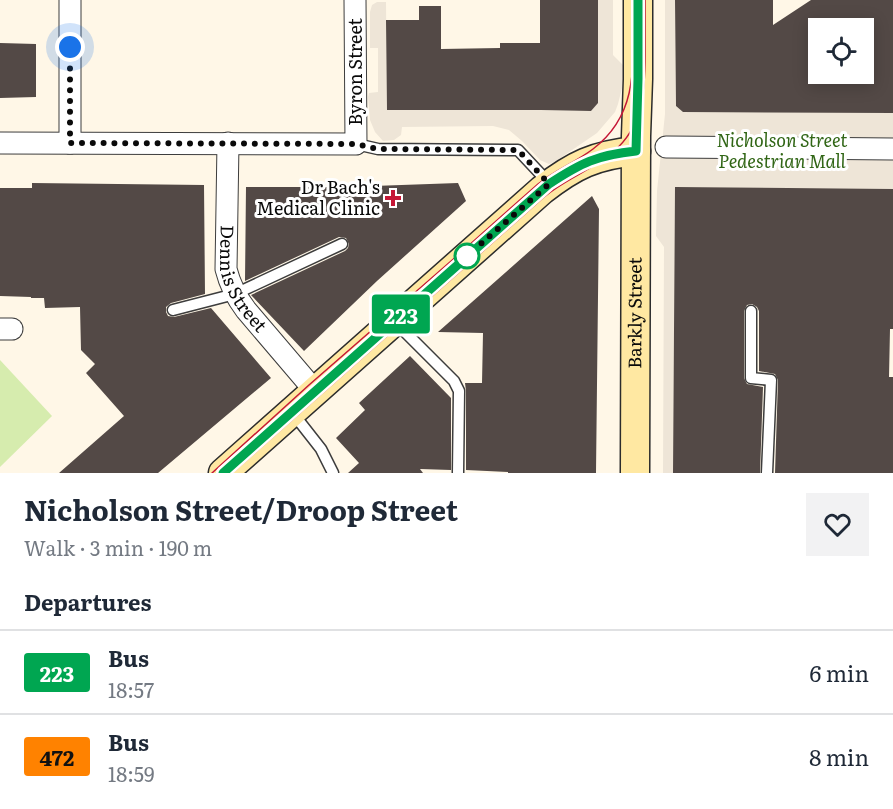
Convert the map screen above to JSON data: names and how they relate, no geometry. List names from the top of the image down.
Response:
{
  "streets": {
    "street": ["Byron Street", "Dennis Street", "Barkly Street"]
  },
  "parks": ["Nicholson Street Pedestrian Mall"],
  "places": {
    "health": ["Dr Bach's Medical Clinic"]
  },
  "lines": ["bus line 223"],
  "page": {
    "on_map": "223",
    "heading": [
      ["Nicholson Street/Droop Street", "Walk · 3 min · 190 m"],
      "Departures"
    ],
    "list": [
      {
        "mark": "223",
        "name": "Bus",
        "note": "18:57",
        "value": "6 min"
      },
      {
        "mark": "472",
        "name": "Bus",
        "note": "18:59",
        "value": "8 min"
      }
    ]
  }
}
